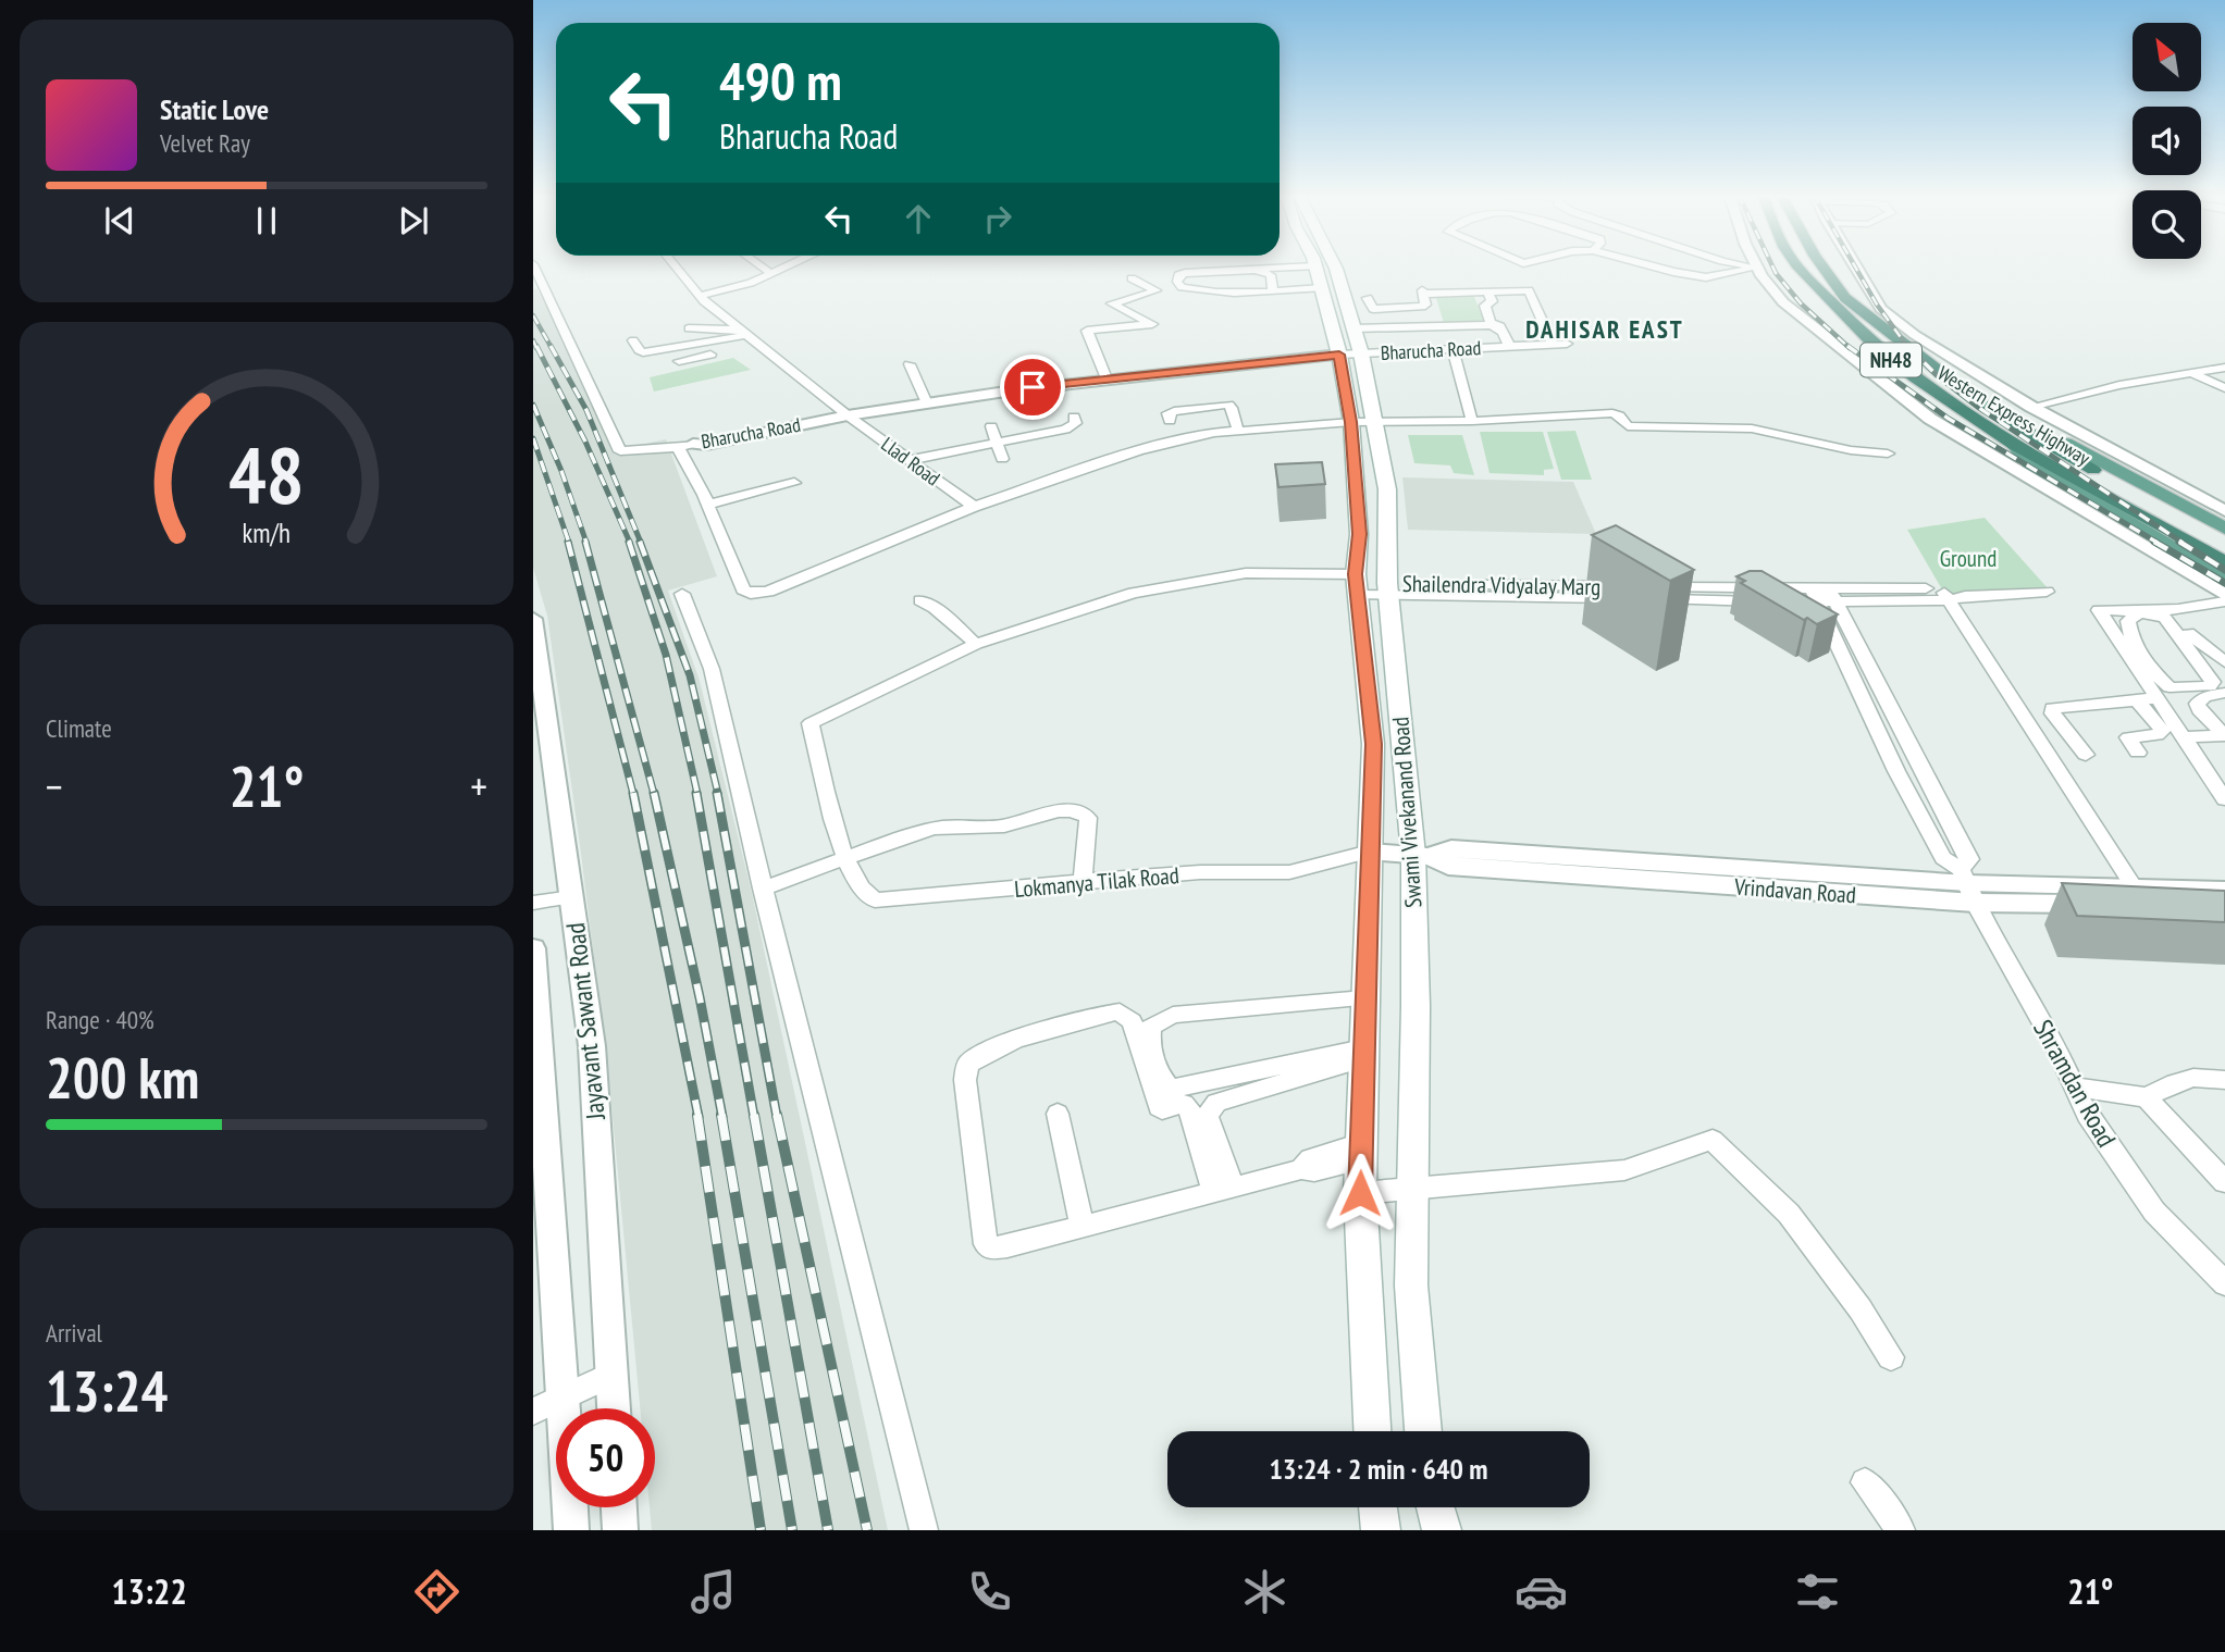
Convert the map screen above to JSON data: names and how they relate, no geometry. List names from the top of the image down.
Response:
{
  "streets": {
    "highway": ["NH48", "Western Express Highway"],
    "main road": ["Swami Vivekanand Road"],
    "street": [
      "Bharucha Road",
      "Llad Road",
      "Shailendra Vidyalay Marg",
      "Lokmanya Tilak Road",
      "Vrindavan Road",
      "Jayavant Sawant Road",
      "Shramdan Road"
    ]
  },
  "crossings": [
    ["Bharucha Road", "Llad Road"],
    ["Bharucha Road", "Swami Vivekanand Road"],
    ["Shailendra Vidyalay Marg", "Swami Vivekanand Road"],
    ["Shailendra Vidyalay Marg", "Lokmanya Tilak Road"],
    ["Swami Vivekanand Road", "Lokmanya Tilak Road"],
    ["Swami Vivekanand Road", "Vrindavan Road"],
    ["Lokmanya Tilak Road", "Vrindavan Road"],
    ["Vrindavan Road", "Shramdan Road"]
  ],
  "districts": ["DAHISAR EAST"],
  "parks": ["Ground"],
  "north": "top left",
  "page": {
    "turn": ["490 m", "Bharucha Road"],
    "song": ["Static Love", "Velvet Ray"],
    "tile": [
      "Climate",
      ["Range · 40%", "200 km"],
      ["Arrival", "13:24"]
    ],
    "heat": ["−", "21°", "+"],
    "limit": "50",
    "trip": "13:24 · 2 min · 640 m",
    "tabs": ["13:22", "21°"],
    "gauge": ["48", "km/h"]
  }
}
